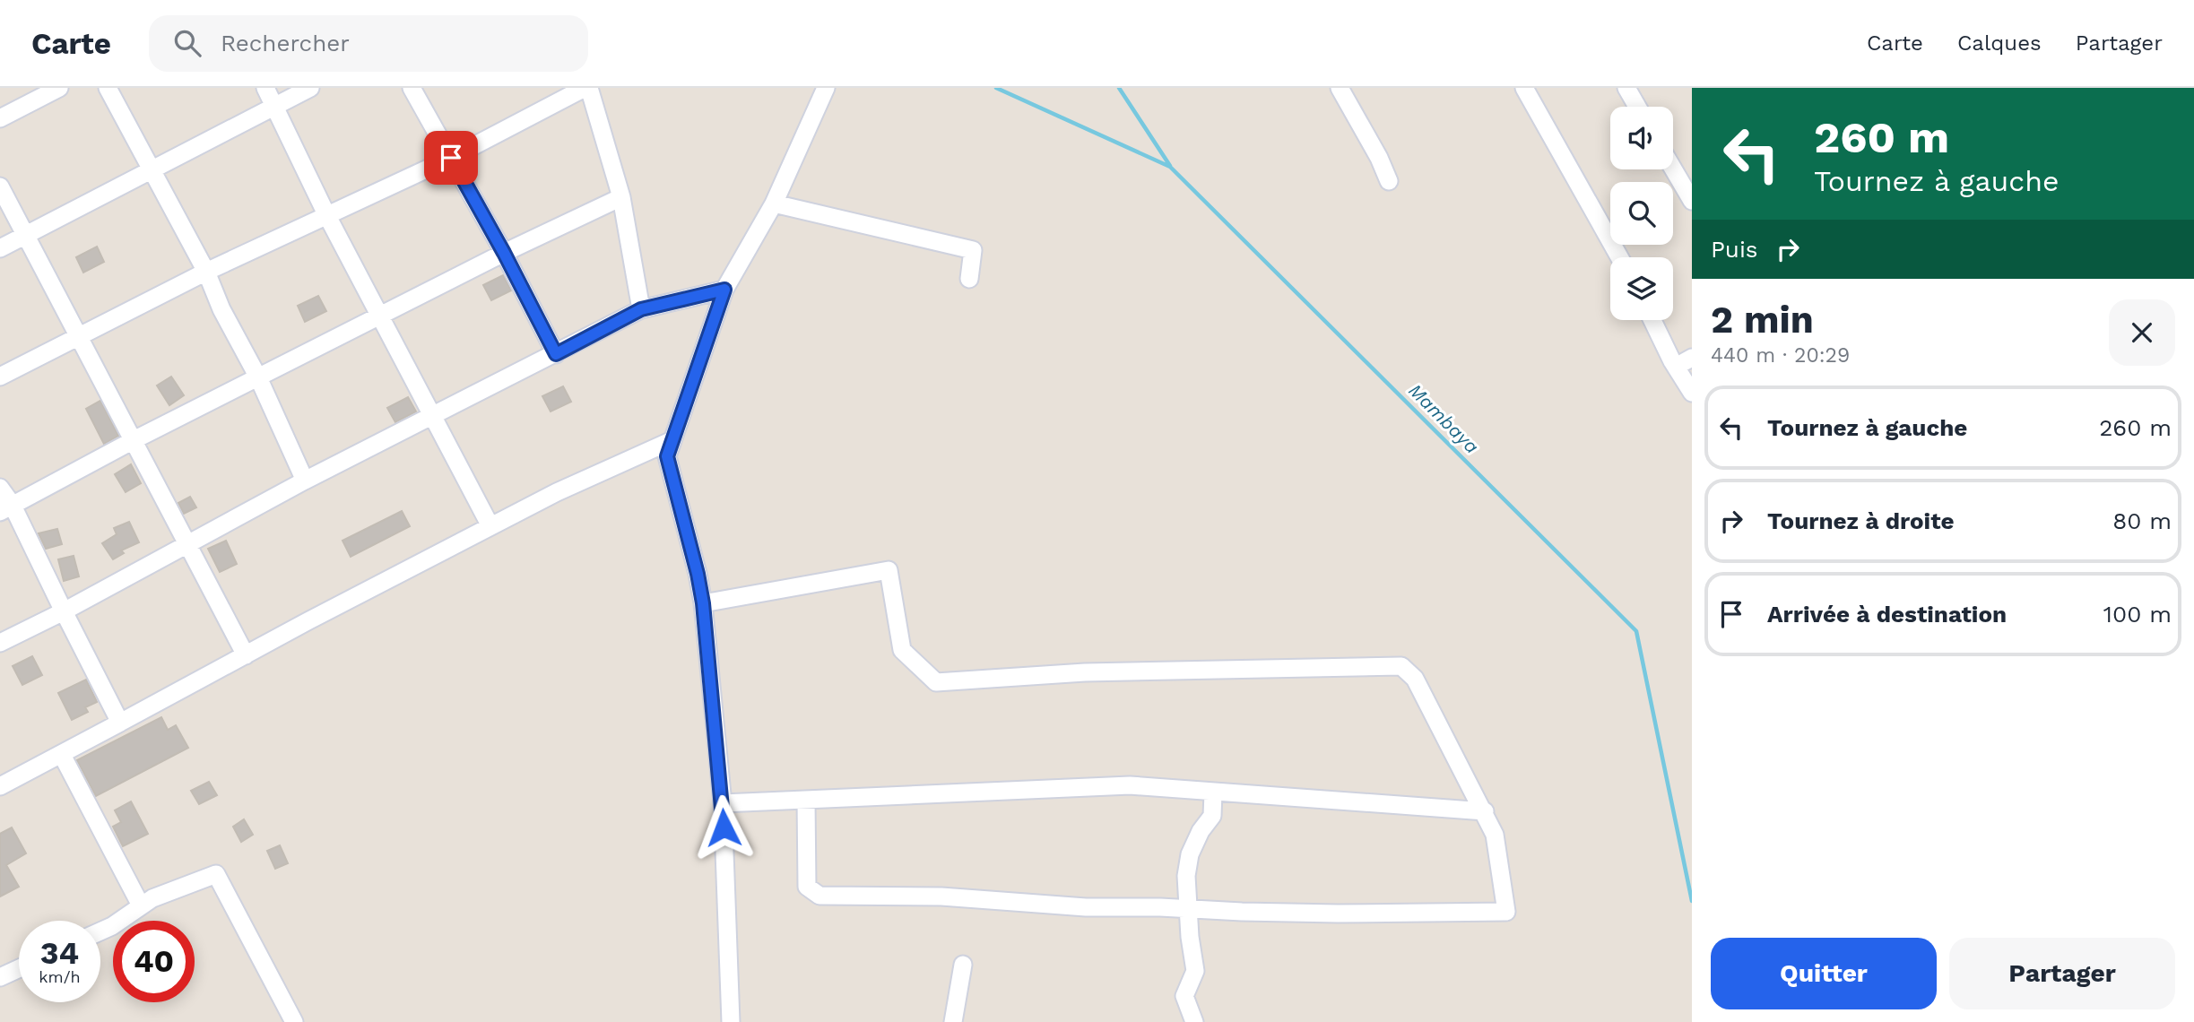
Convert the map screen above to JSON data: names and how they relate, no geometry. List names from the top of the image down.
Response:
{
  "water": ["Mambaya"],
  "page": {
    "header": "Carte",
    "search": "Rechercher",
    "nav": ["Carte", "Calques", "Partager"],
    "turn": ["260 m", "Tournez à gauche"],
    "then": "Puis",
    "heading": ["2 min", "440 m · 20:29"],
    "list": [
      {
        "name": "Tournez à gauche",
        "value": "260 m"
      },
      {
        "name": "Tournez à droite",
        "value": "80 m"
      },
      {
        "name": "Arrivée à destination",
        "value": "100 m"
      }
    ],
    "speed": "34 km/h",
    "limit": "40",
    "buttons": ["Quitter", "Partager"]
  }
}
